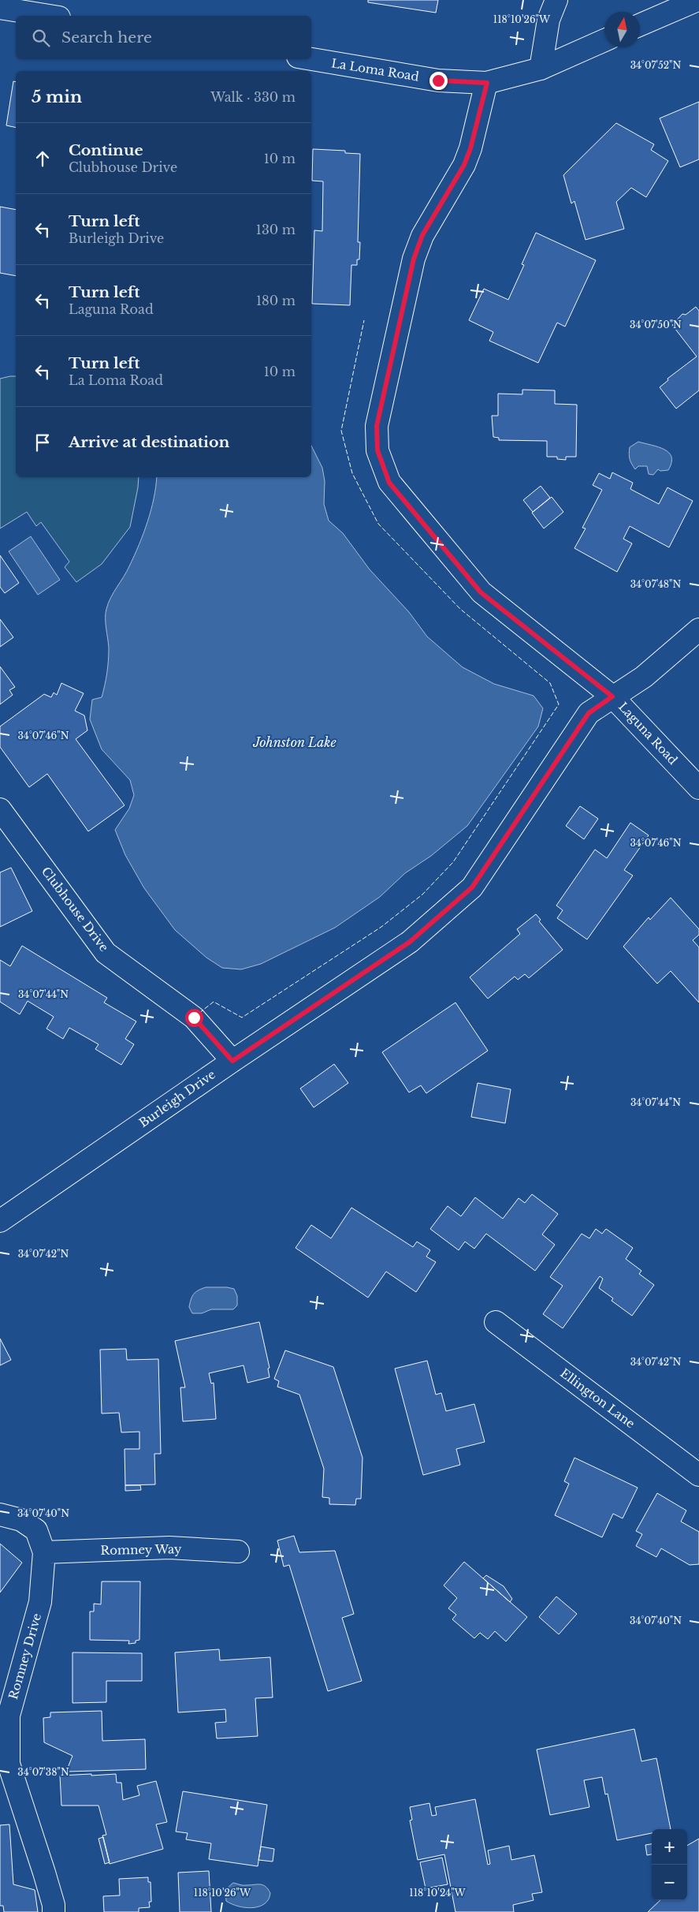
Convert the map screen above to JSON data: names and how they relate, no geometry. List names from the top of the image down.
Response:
{
  "streets": {
    "street": [
      "La Loma Road",
      "Laguna Road",
      "Clubhouse Drive",
      "Burleigh Drive",
      "Ellington Lane",
      "Romney Way",
      "Romney Drive"
    ]
  },
  "crossings": [
    ["La Loma Road", "Laguna Road"],
    ["Laguna Road", "Burleigh Drive"],
    ["Clubhouse Drive", "Burleigh Drive"],
    ["Romney Way", "Romney Drive"]
  ],
  "water": ["Johnston Lake"],
  "north": "top",
  "page": {
    "search": "Search here",
    "heading": ["5 min", "Walk · 330 m"],
    "list": [
      ["Continue", "Clubhouse Drive", "10 m"],
      ["Turn left", "Burleigh Drive", "130 m"],
      ["Turn left", "Laguna Road", "180 m"],
      ["Turn left", "La Loma Road", "10 m"],
      "Arrive at destination"
    ],
    "map_buttons": ["+", "−"]
  },
  "coordinates": [
    "118°10'26\"W",
    "34°07'52\"N",
    "34°07'50\"N",
    "34°07'48\"N",
    "34°07'46\"N",
    "34°07'44\"N",
    "34°07'42\"N",
    "34°07'40\"N",
    "34°07'38\"N",
    "118°10'24\"W"
  ]
}
